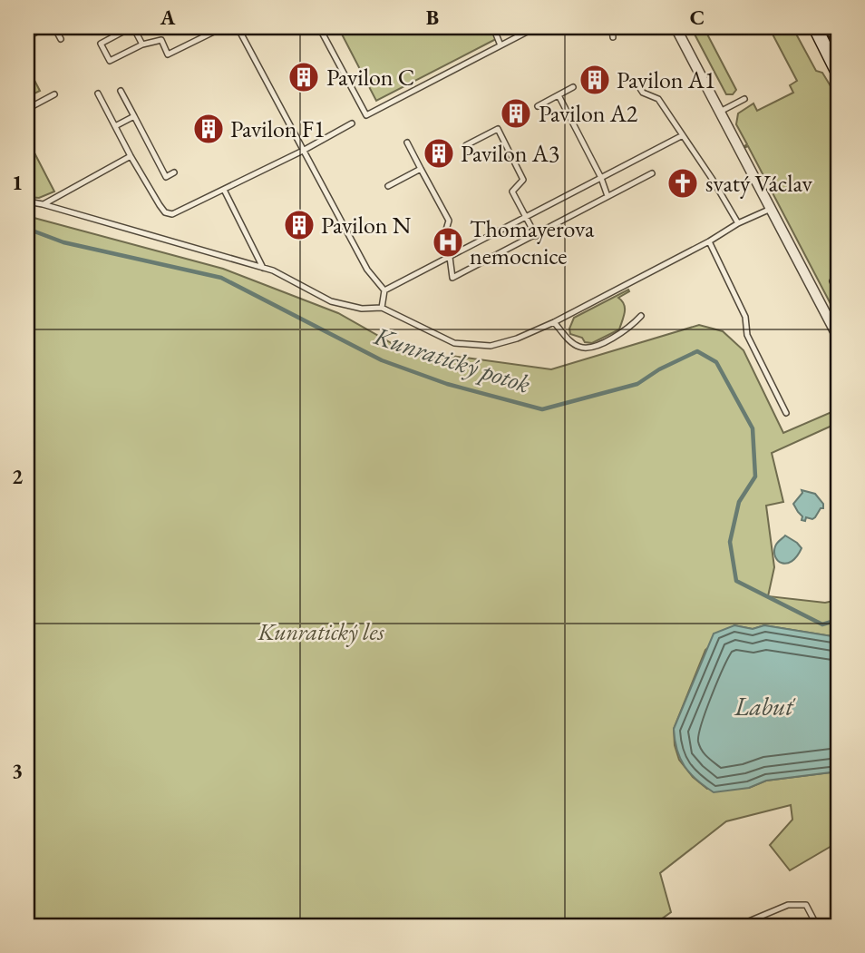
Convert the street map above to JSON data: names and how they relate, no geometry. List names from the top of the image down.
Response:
{
  "water": ["Kunratický potok", "Labuť"],
  "parks": ["Kunratický les"],
  "places": {
    "building": [
      "Pavilon C",
      "Pavilon A1",
      "Pavilon A2",
      "Pavilon F1",
      "Pavilon A3",
      "Pavilon N"
    ],
    "church": ["svatý Václav"],
    "hospital": ["Thomayerova nemocnice"]
  },
  "grid": {
    "columns": ["A", "B", "C"],
    "rows": ["1", "2", "3"]
  }
}
